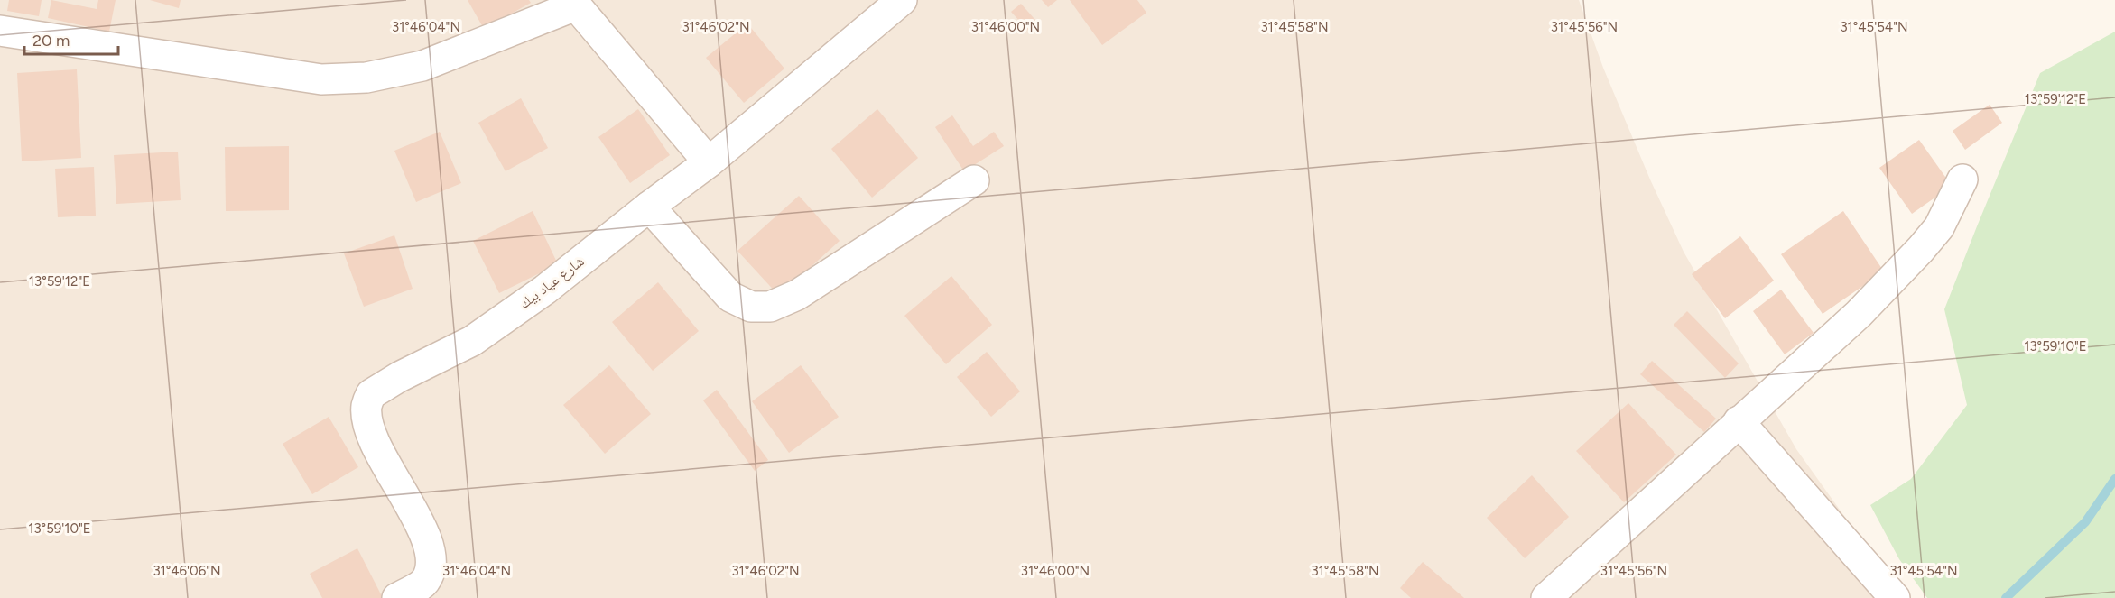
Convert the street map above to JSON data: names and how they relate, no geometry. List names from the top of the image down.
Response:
{
  "streets": {
    "street": ["شارع عياد بيك"]
  },
  "scale_bar": "20 m",
  "coordinates": [
    "31°46'04\"N",
    "31°46'02\"N",
    "31°46'00\"N",
    "31°45'58\"N",
    "31°45'56\"N",
    "31°45'54\"N",
    "13°59'12\"E",
    "13°59'10\"E",
    "31°46'06\"N"
  ]
}
